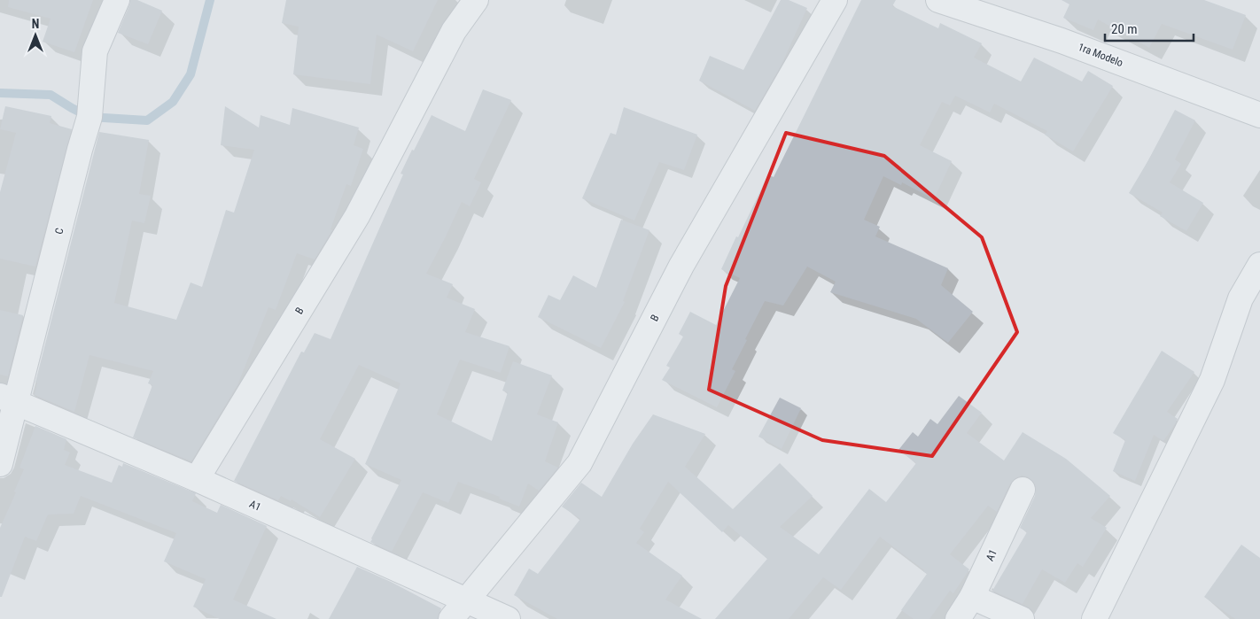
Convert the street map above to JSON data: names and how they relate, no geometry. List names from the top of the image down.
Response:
{
  "streets": {
    "street": [
      "1ra Modelo",
      "C",
      "B",
      "A1"
    ]
  },
  "crossings": [
    ["C", "A1"],
    ["B", "A1"]
  ],
  "scale_bar": "20 m",
  "north": "top"
}
